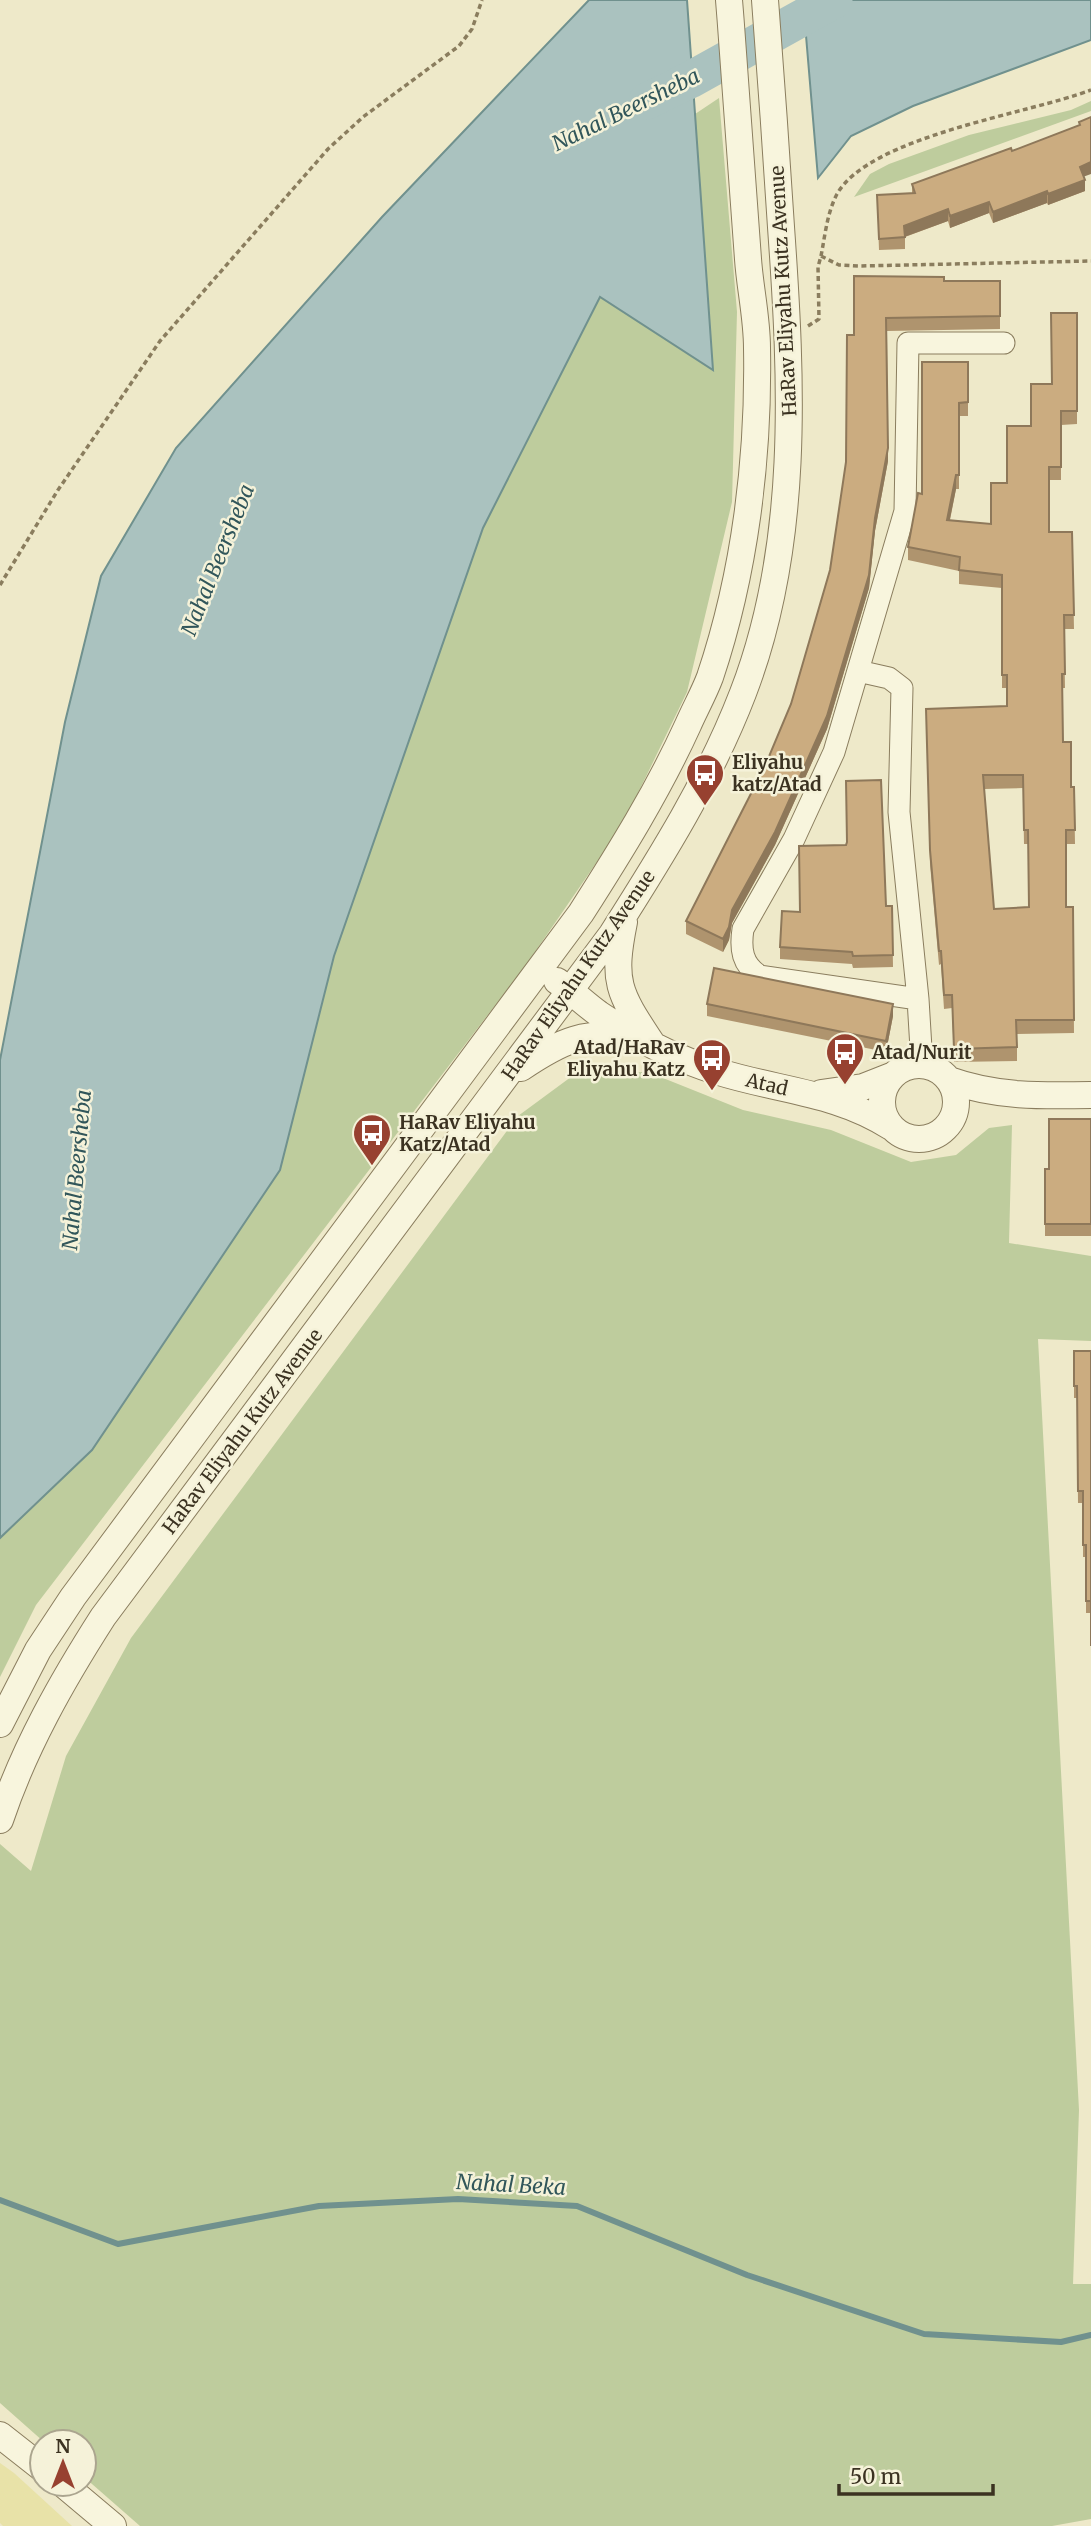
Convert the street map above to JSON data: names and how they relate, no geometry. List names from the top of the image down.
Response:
{
  "streets": {
    "street": ["HaRav Eliyahu Kutz Avenue", "Atad"]
  },
  "crossings": [
    ["HaRav Eliyahu Kutz Avenue", "Atad"]
  ],
  "water": ["Nahal Beersheba", "Nahal Beka"],
  "places": {
    "bus stop": [
      "Eliyahu katz/Atad",
      "Atad/Nurit",
      "Atad/HaRav Eliyahu Katz",
      "HaRav Eliyahu Katz/Atad"
    ]
  },
  "scale_bar": "50 m",
  "north": "top"
}
